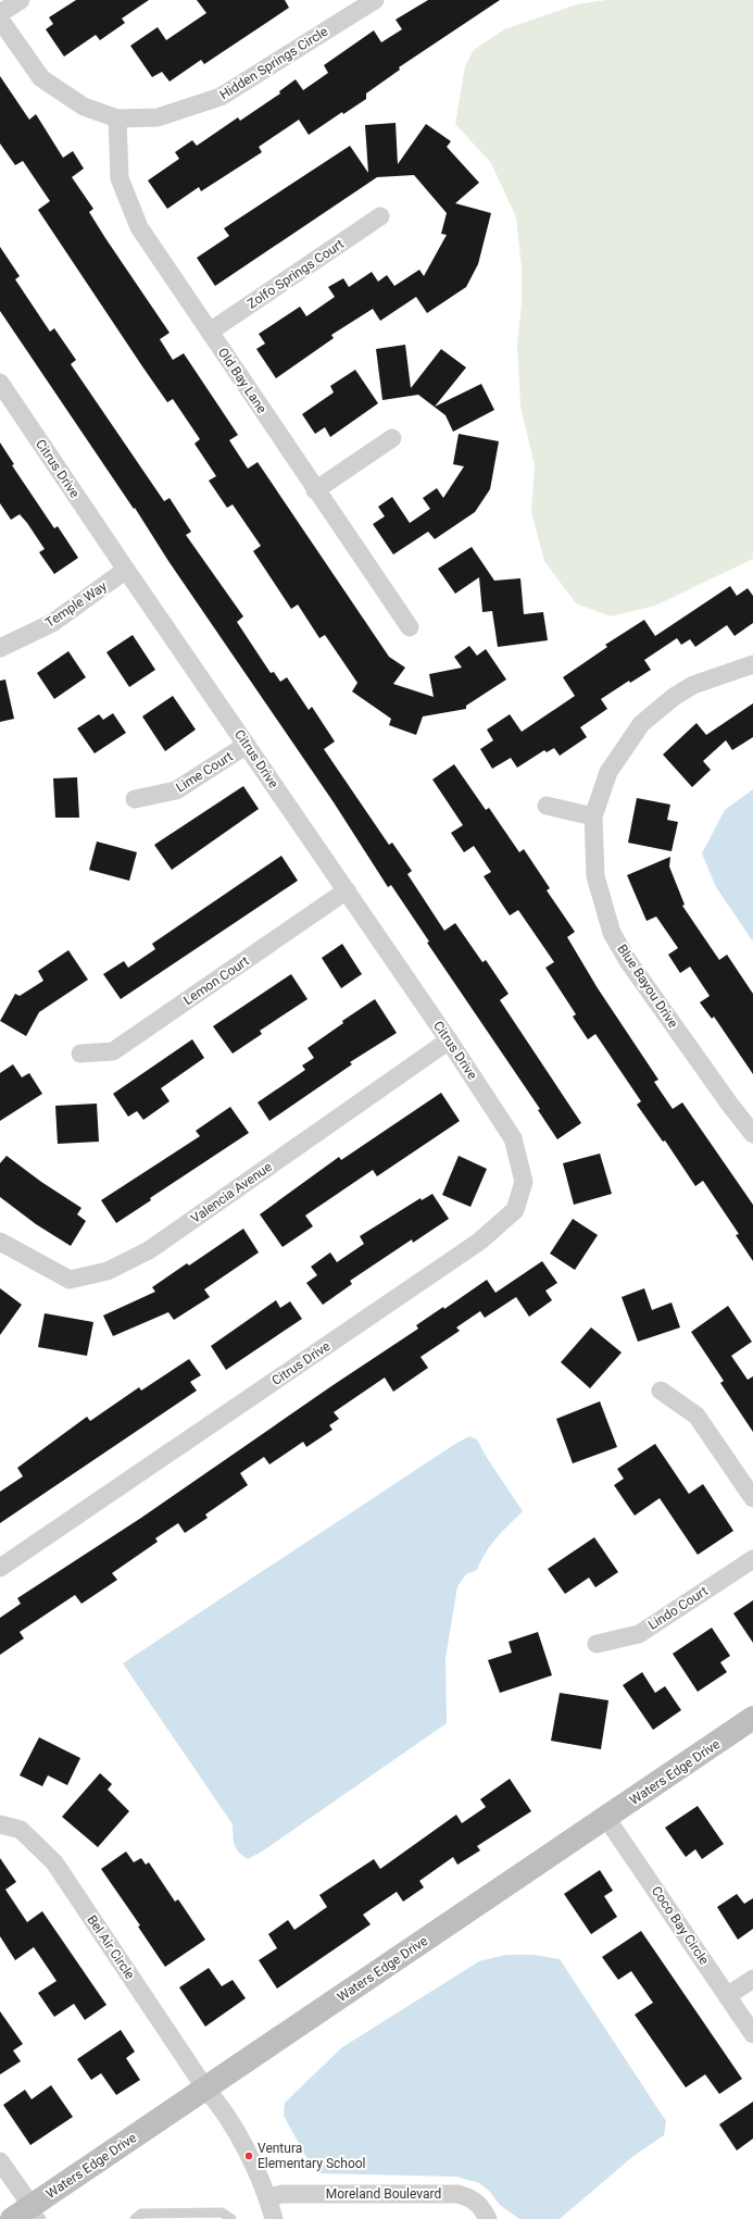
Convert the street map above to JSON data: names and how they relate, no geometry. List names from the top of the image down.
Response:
{
  "streets": {
    "street": [
      "Hidden Springs Circle",
      "Zolfo Springs Court",
      "Old Bay Lane",
      "Citrus Drive",
      "Temple Way",
      "Lime Court",
      "Lemon Court",
      "Blue Bayou Drive",
      "Valencia Avenue",
      "Lindo Court",
      "Waters Edge Drive",
      "Coco Bay Circle",
      "Bel Air Circle",
      "Moreland Boulevard"
    ]
  },
  "crossings": [
    ["Hidden Springs Circle", "Old Bay Lane"],
    ["Zolfo Springs Court", "Old Bay Lane"],
    ["Citrus Drive", "Temple Way"],
    ["Citrus Drive", "Lime Court"],
    ["Citrus Drive", "Lemon Court"],
    ["Citrus Drive", "Valencia Avenue"],
    ["Waters Edge Drive", "Coco Bay Circle"],
    ["Waters Edge Drive", "Bel Air Circle"]
  ],
  "places": ["Ventura Elementary School"]
}
